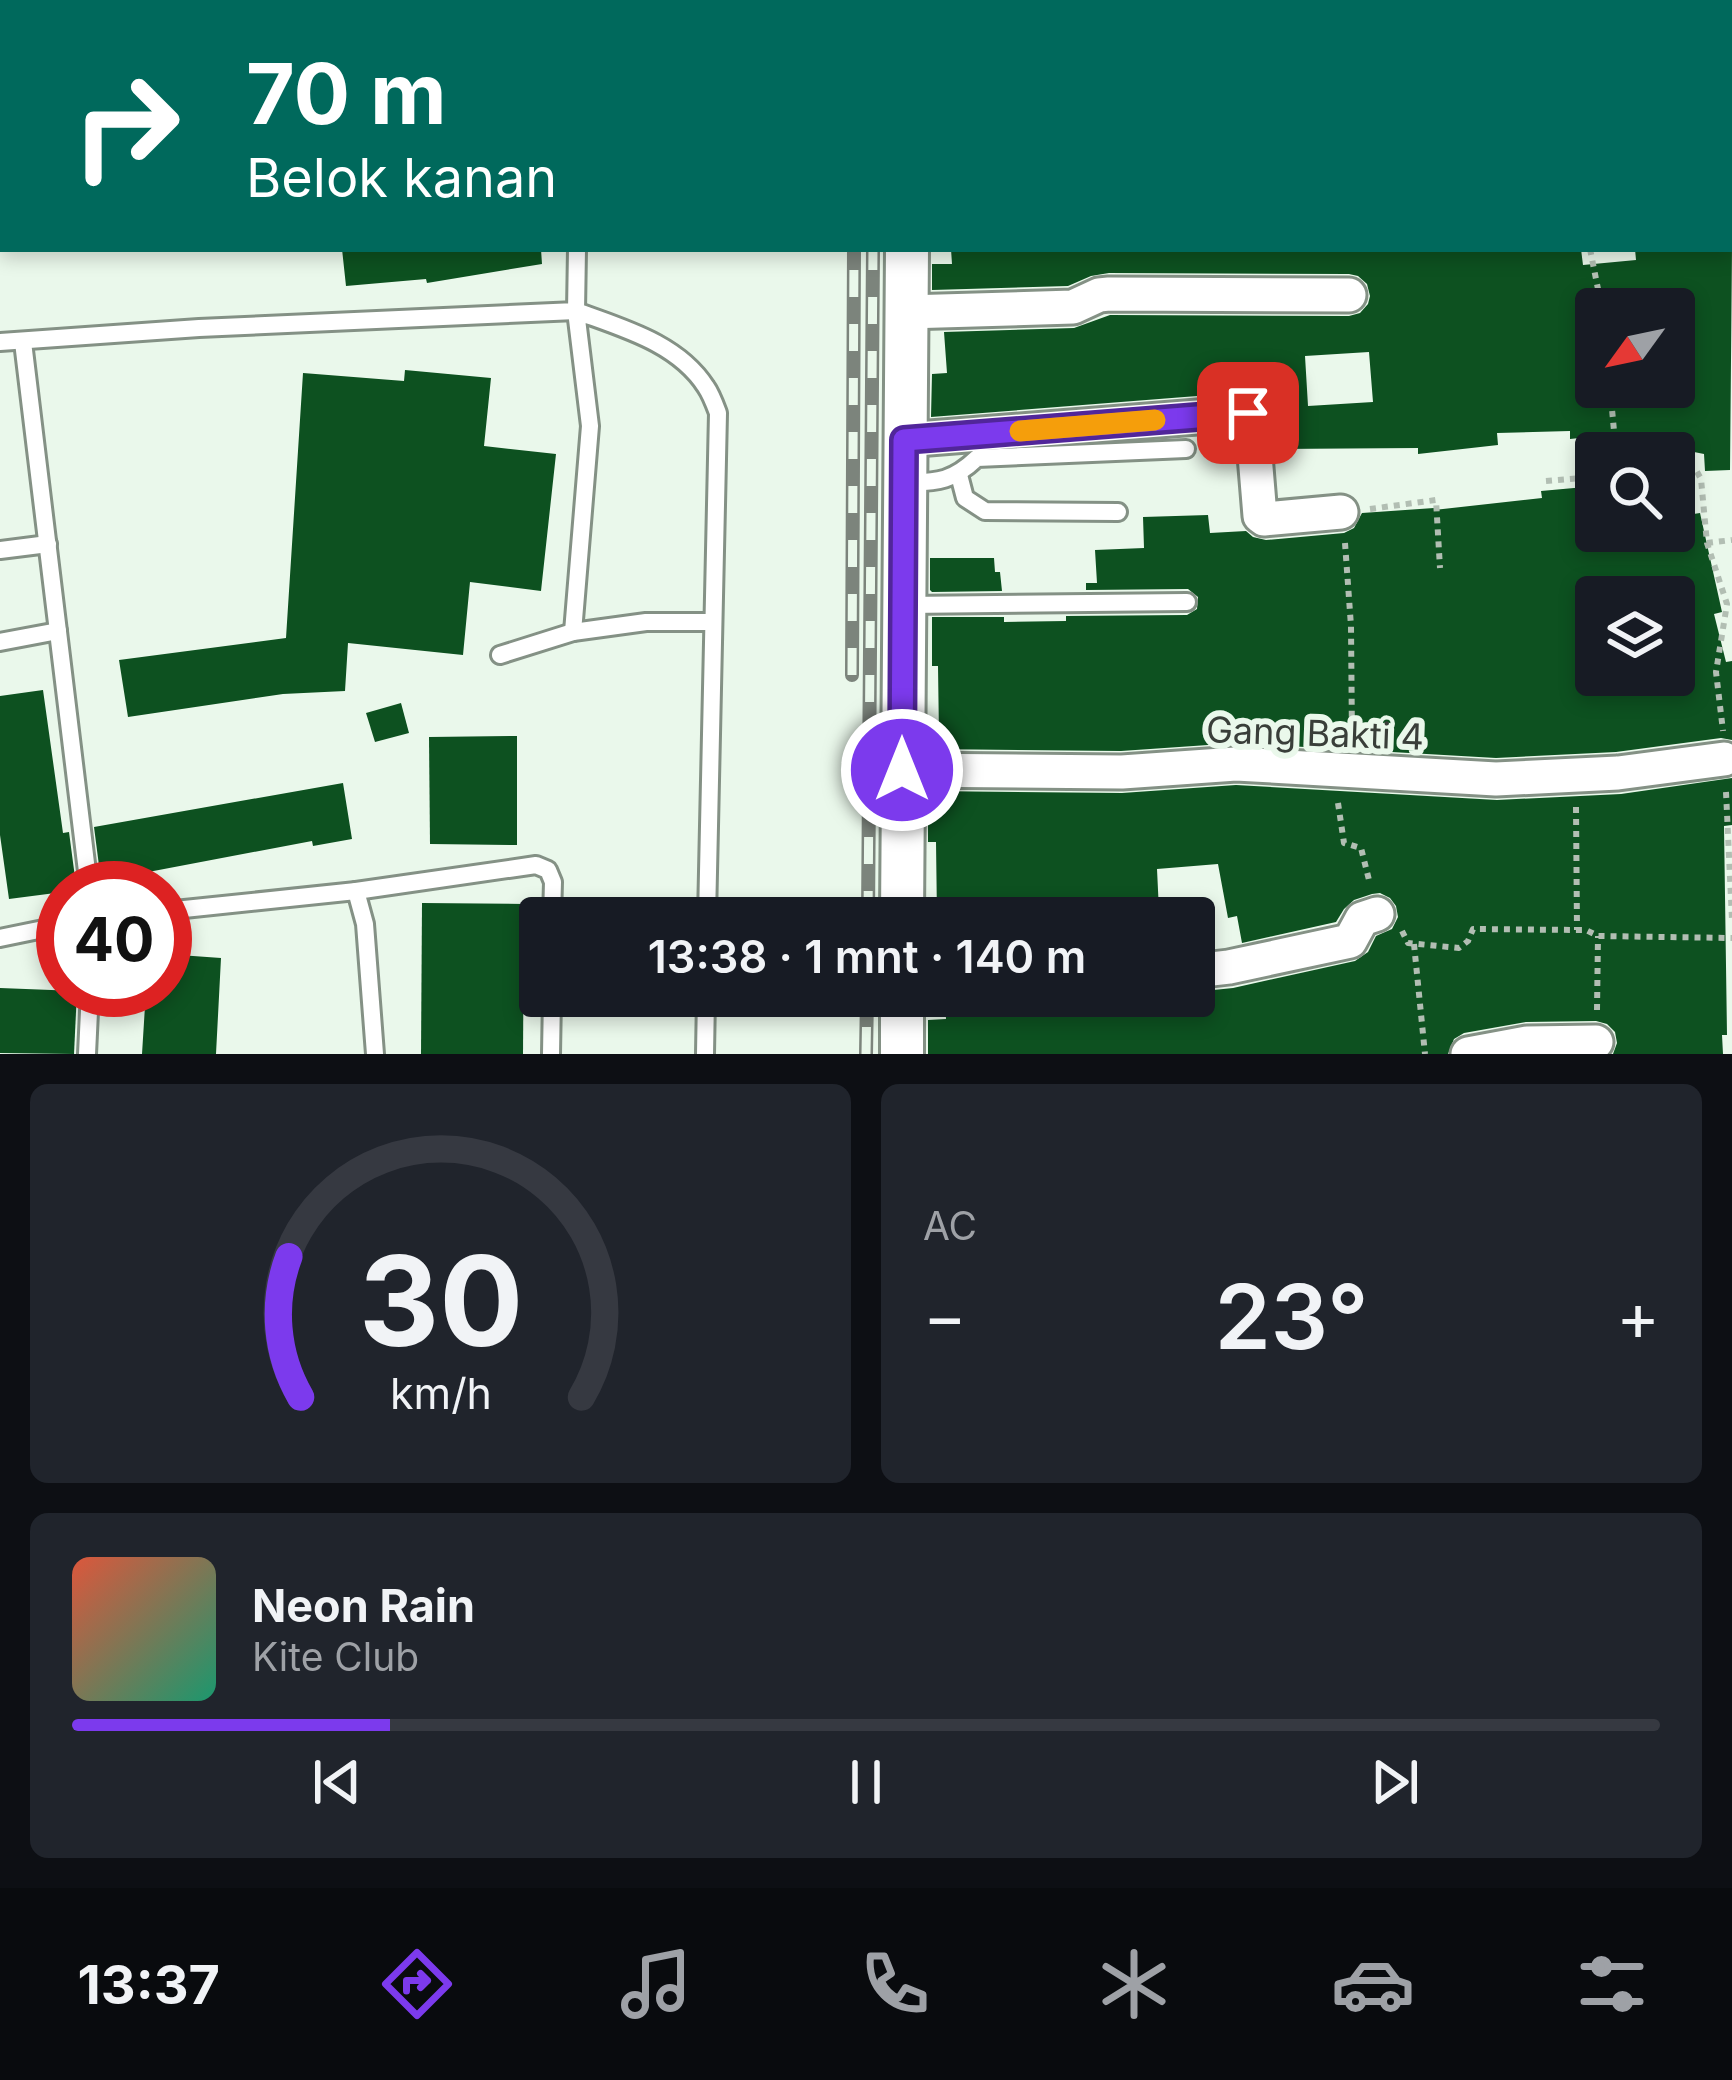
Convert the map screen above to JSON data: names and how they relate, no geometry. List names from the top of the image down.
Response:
{
  "streets": {
    "street": ["Gang Bakti 4"]
  },
  "north": "bottom left",
  "page": {
    "turn": ["70 m", "Belok kanan"],
    "limit": "40",
    "trip": "13:38 · 1 mnt · 140 m",
    "tile": "AC",
    "heat": ["−", "23°", "+"],
    "song": ["Neon Rain", "Kite Club"],
    "tabs": "13:37",
    "gauge": ["30", "km/h"]
  }
}
